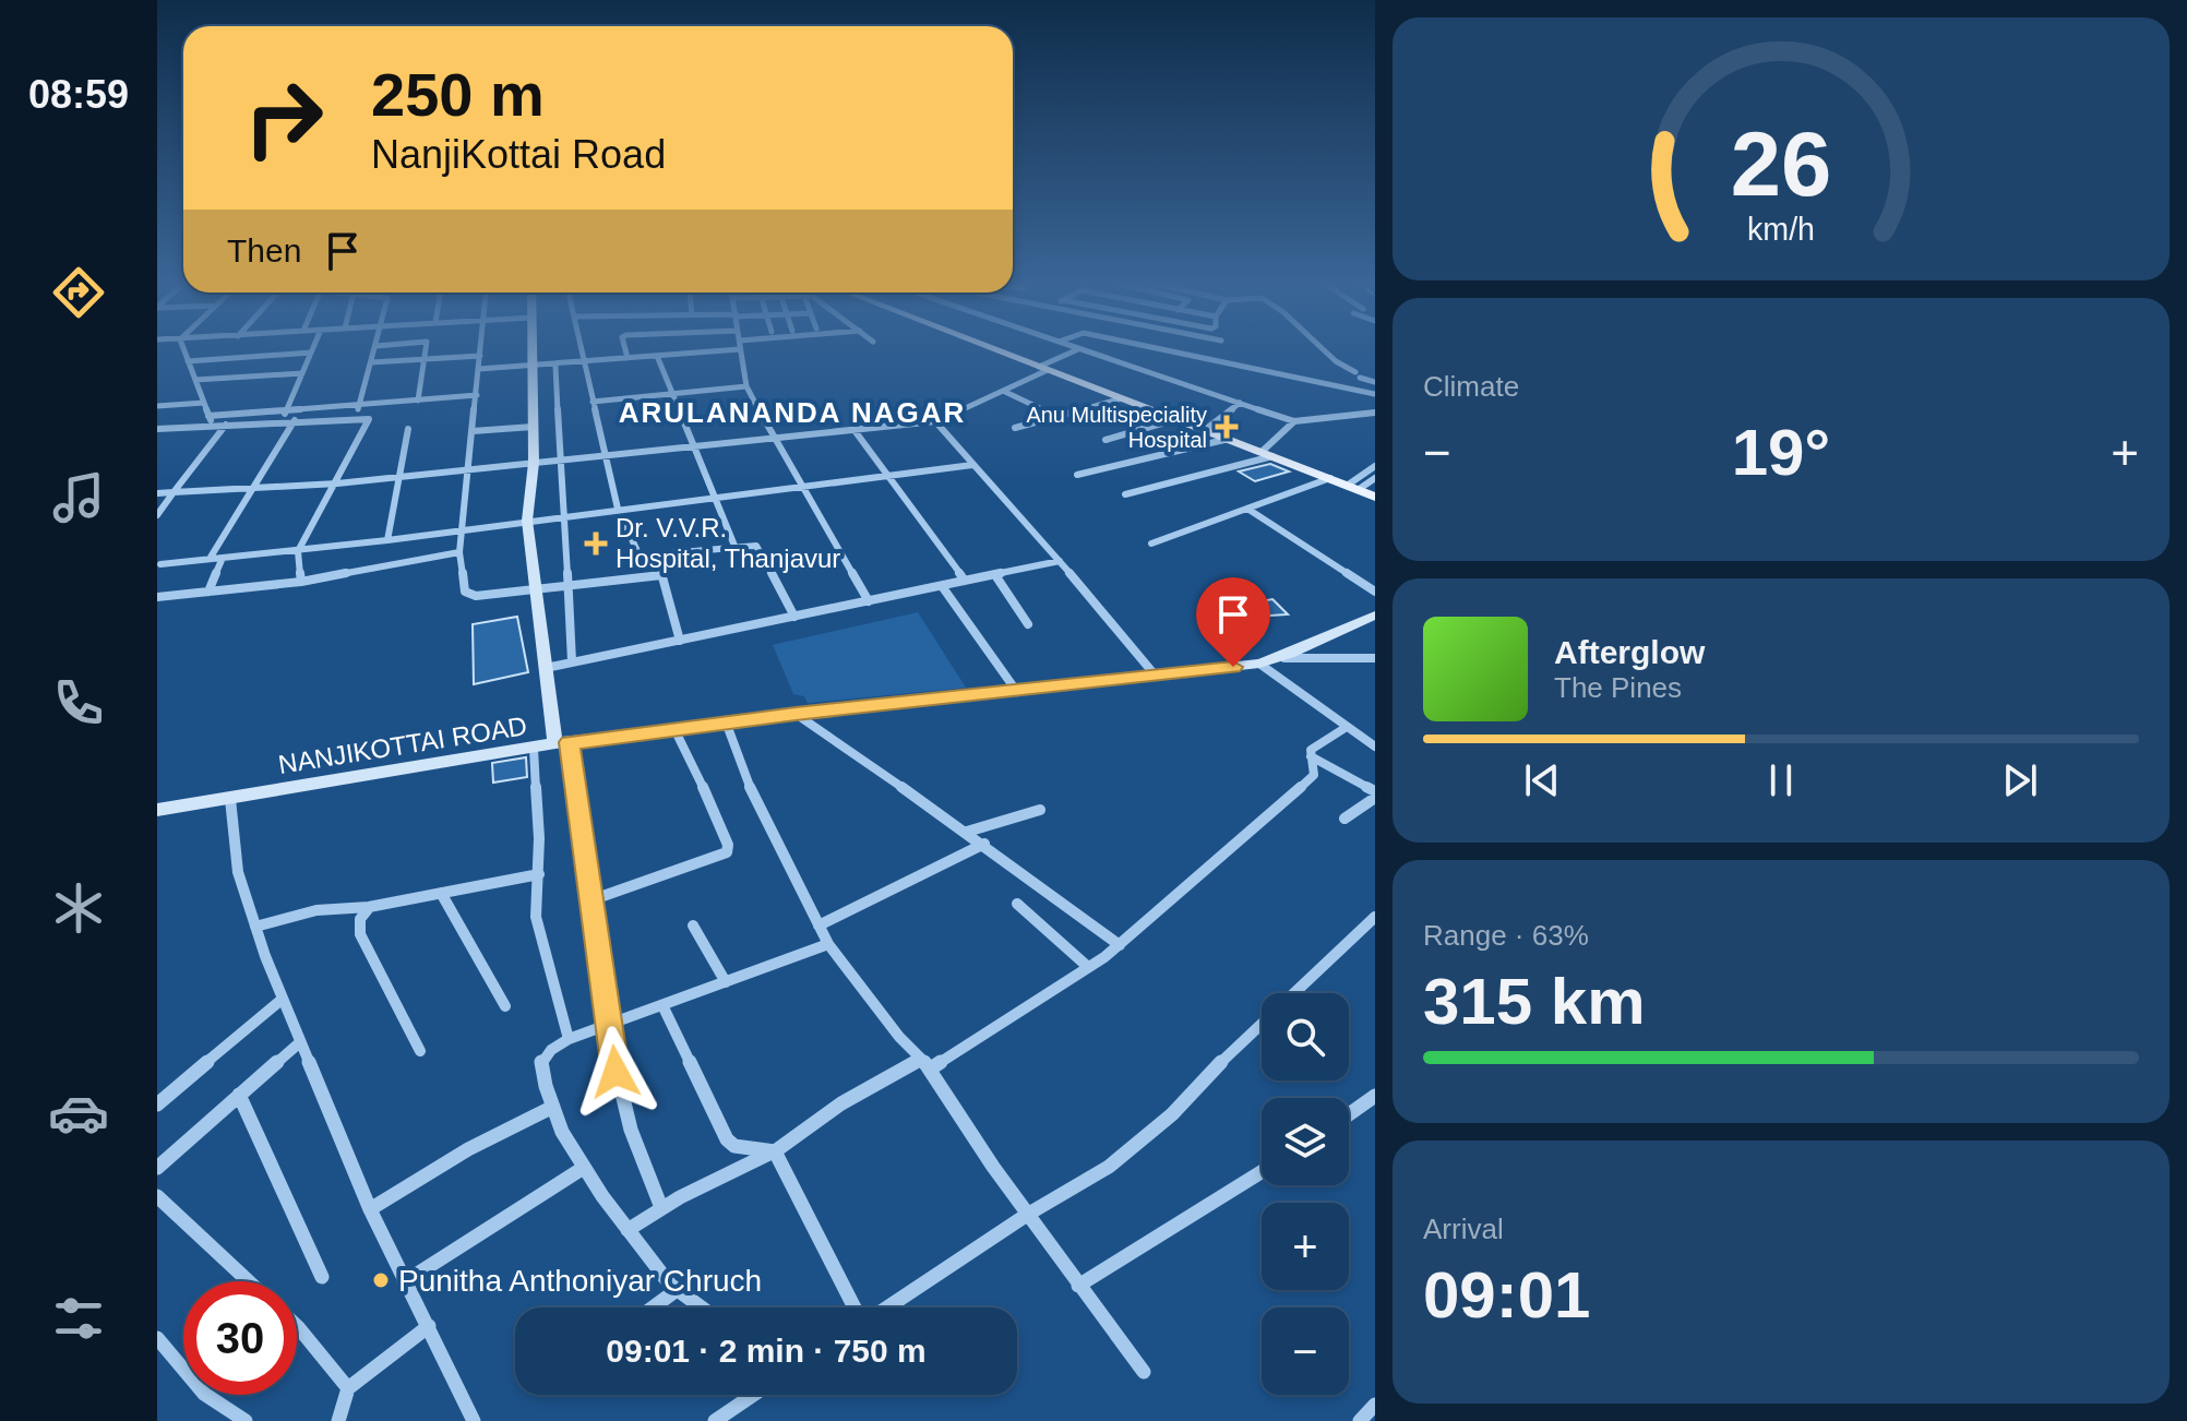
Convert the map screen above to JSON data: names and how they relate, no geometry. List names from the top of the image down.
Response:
{
  "streets": {
    "street": ["NANJIKOTTAI ROAD"]
  },
  "districts": ["ARULANANDA NAGAR"],
  "places": {
    "health": ["Anu Multispeciality Hospital", "Dr. V.V.R. Hospital, Thanjavur"],
    "other": ["Punitha Anthoniyar Chruch"]
  },
  "page": {
    "tabs": "08:59",
    "turn": ["250 m", "NanjiKottai Road"],
    "then": "Then",
    "tile": [
      "Climate",
      ["Range · 63%", "315 km"],
      ["Arrival", "09:01"]
    ],
    "heat": ["−", "19°", "+"],
    "song": ["Afterglow", "The Pines"],
    "map_buttons": ["+", "−"],
    "limit": "30",
    "trip": "09:01 · 2 min · 750 m",
    "gauge": ["26", "km/h"]
  }
}
